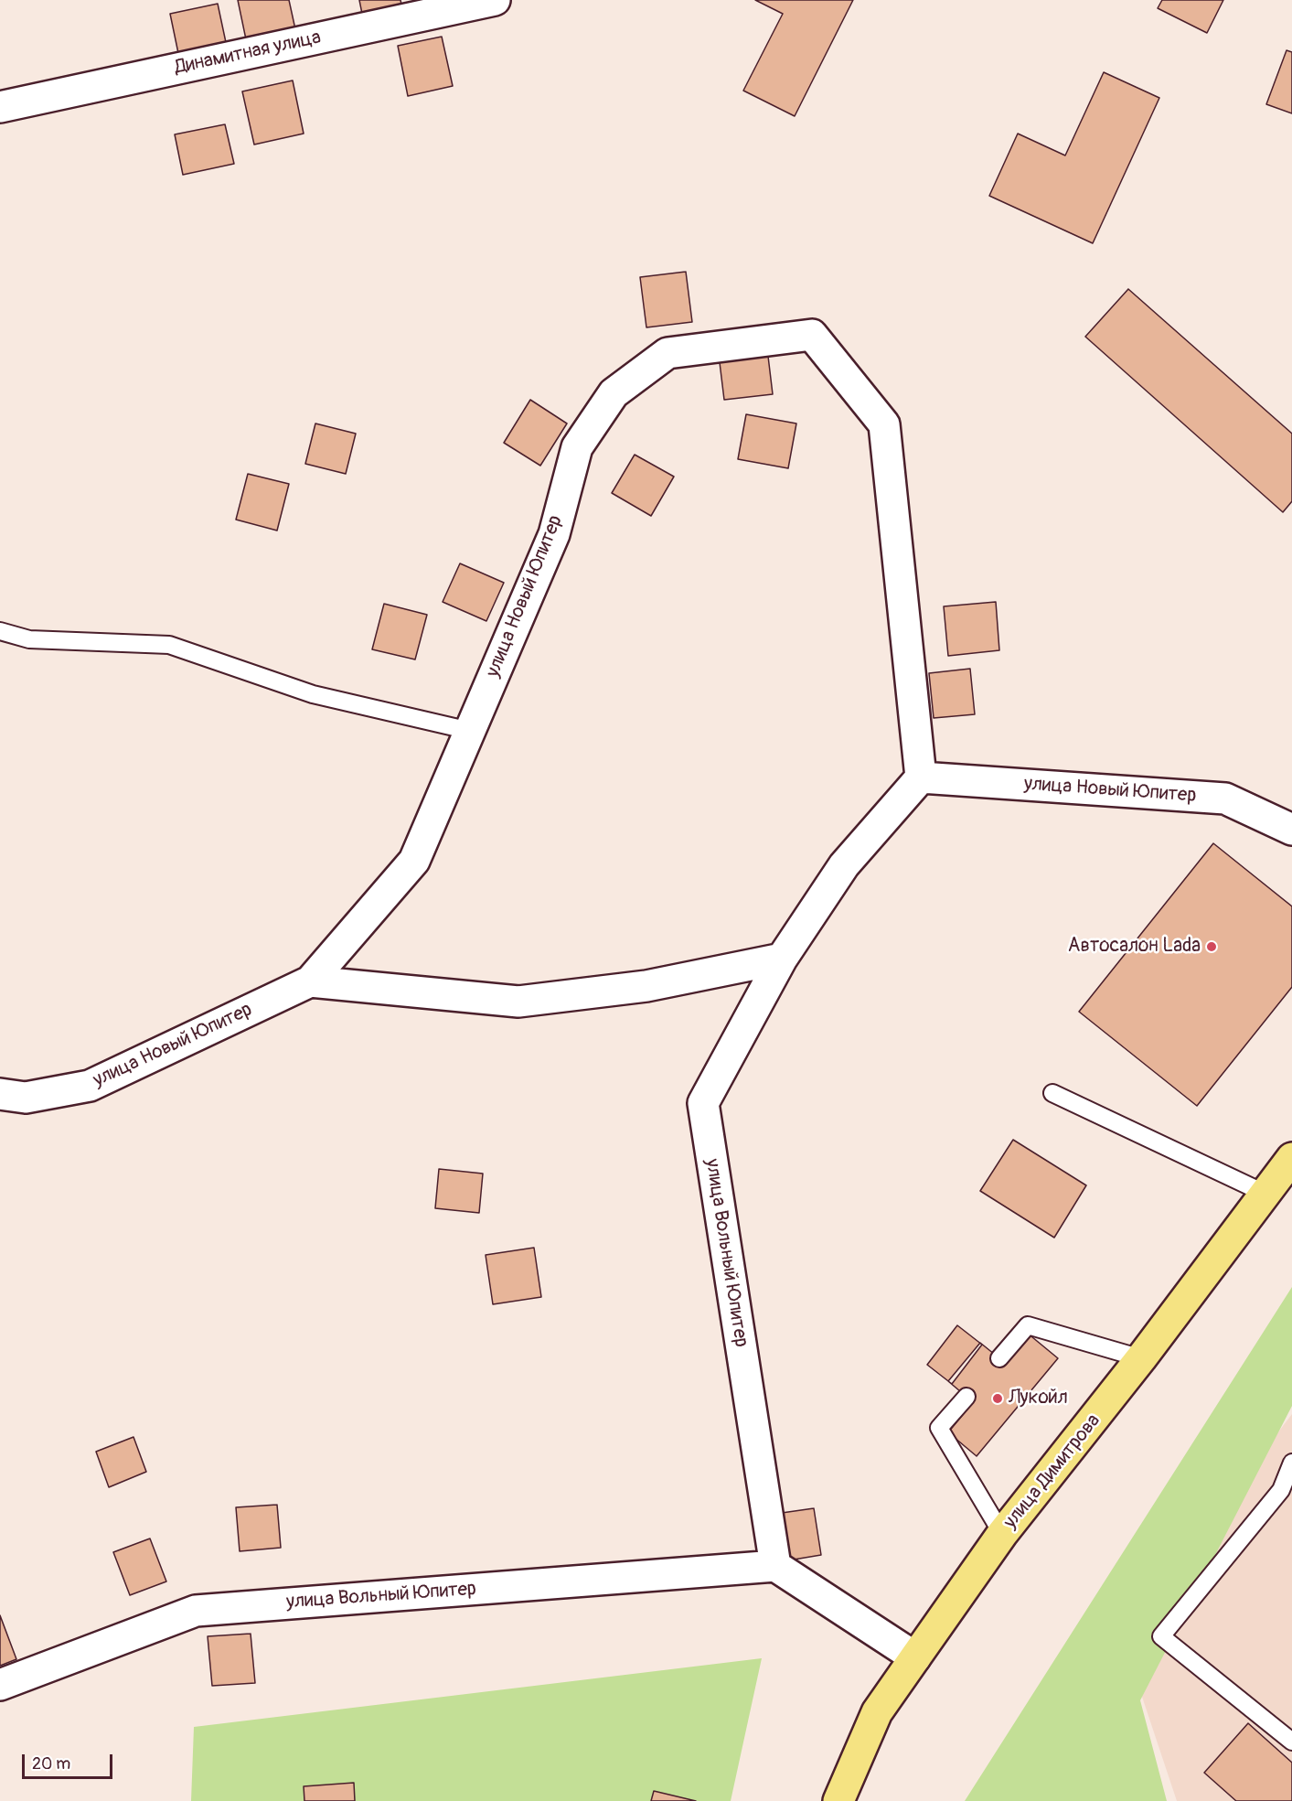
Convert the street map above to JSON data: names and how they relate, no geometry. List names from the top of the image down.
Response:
{
  "streets": {
    "main road": ["улица Димитрова"],
    "street": ["Динамитная улица", "улица Новый Юпитер", "улица Вольный Юпитер"]
  },
  "places": ["Автосалон Lada", "Лукойл"],
  "scale_bar": "20 m"
}
